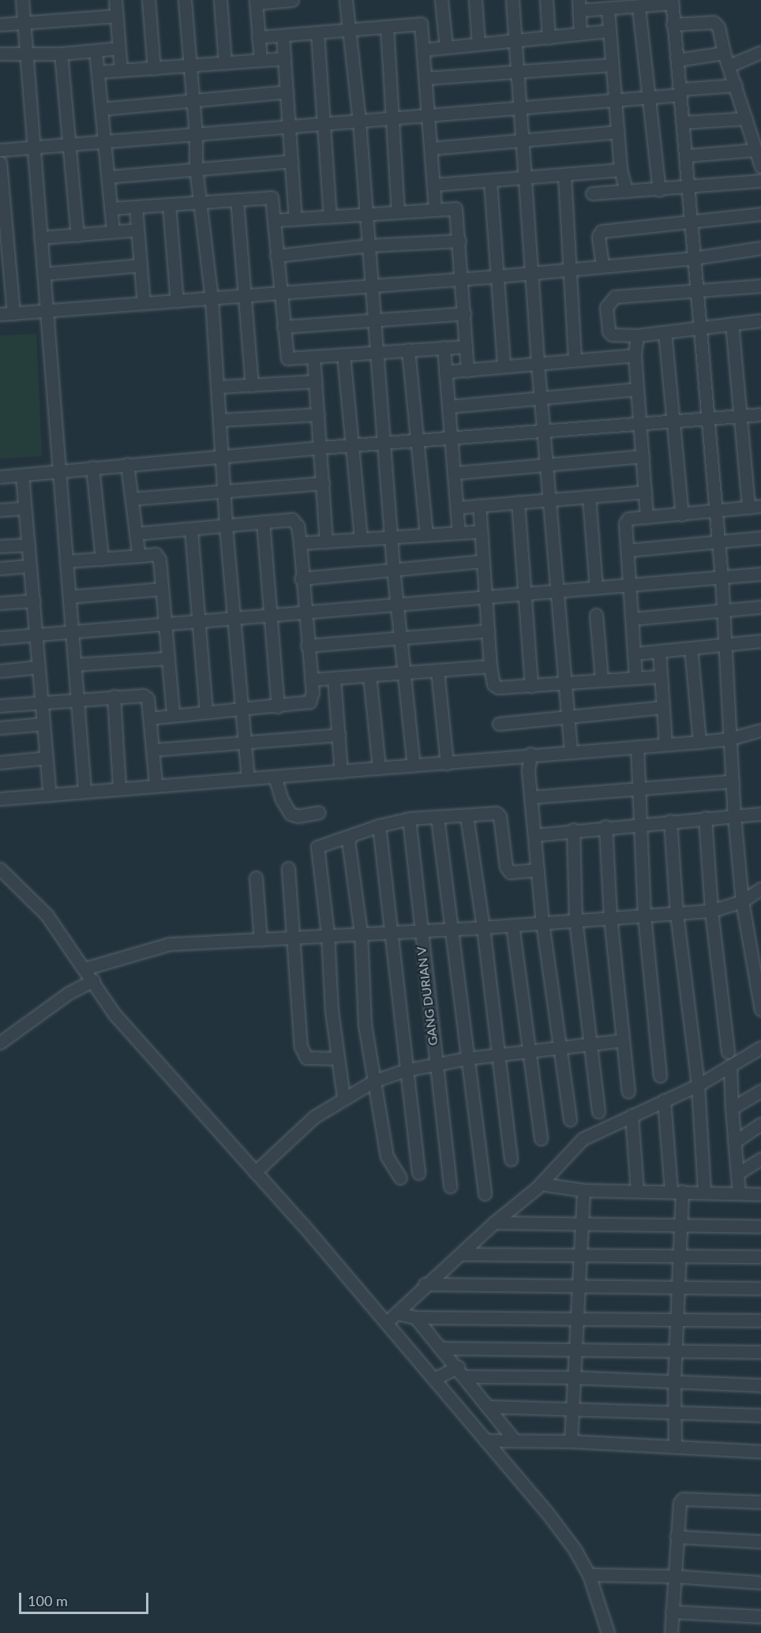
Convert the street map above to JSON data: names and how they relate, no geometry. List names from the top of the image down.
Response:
{
  "streets": {
    "street": ["GANG DURIAN V"]
  },
  "scale_bar": "100 m"
}
